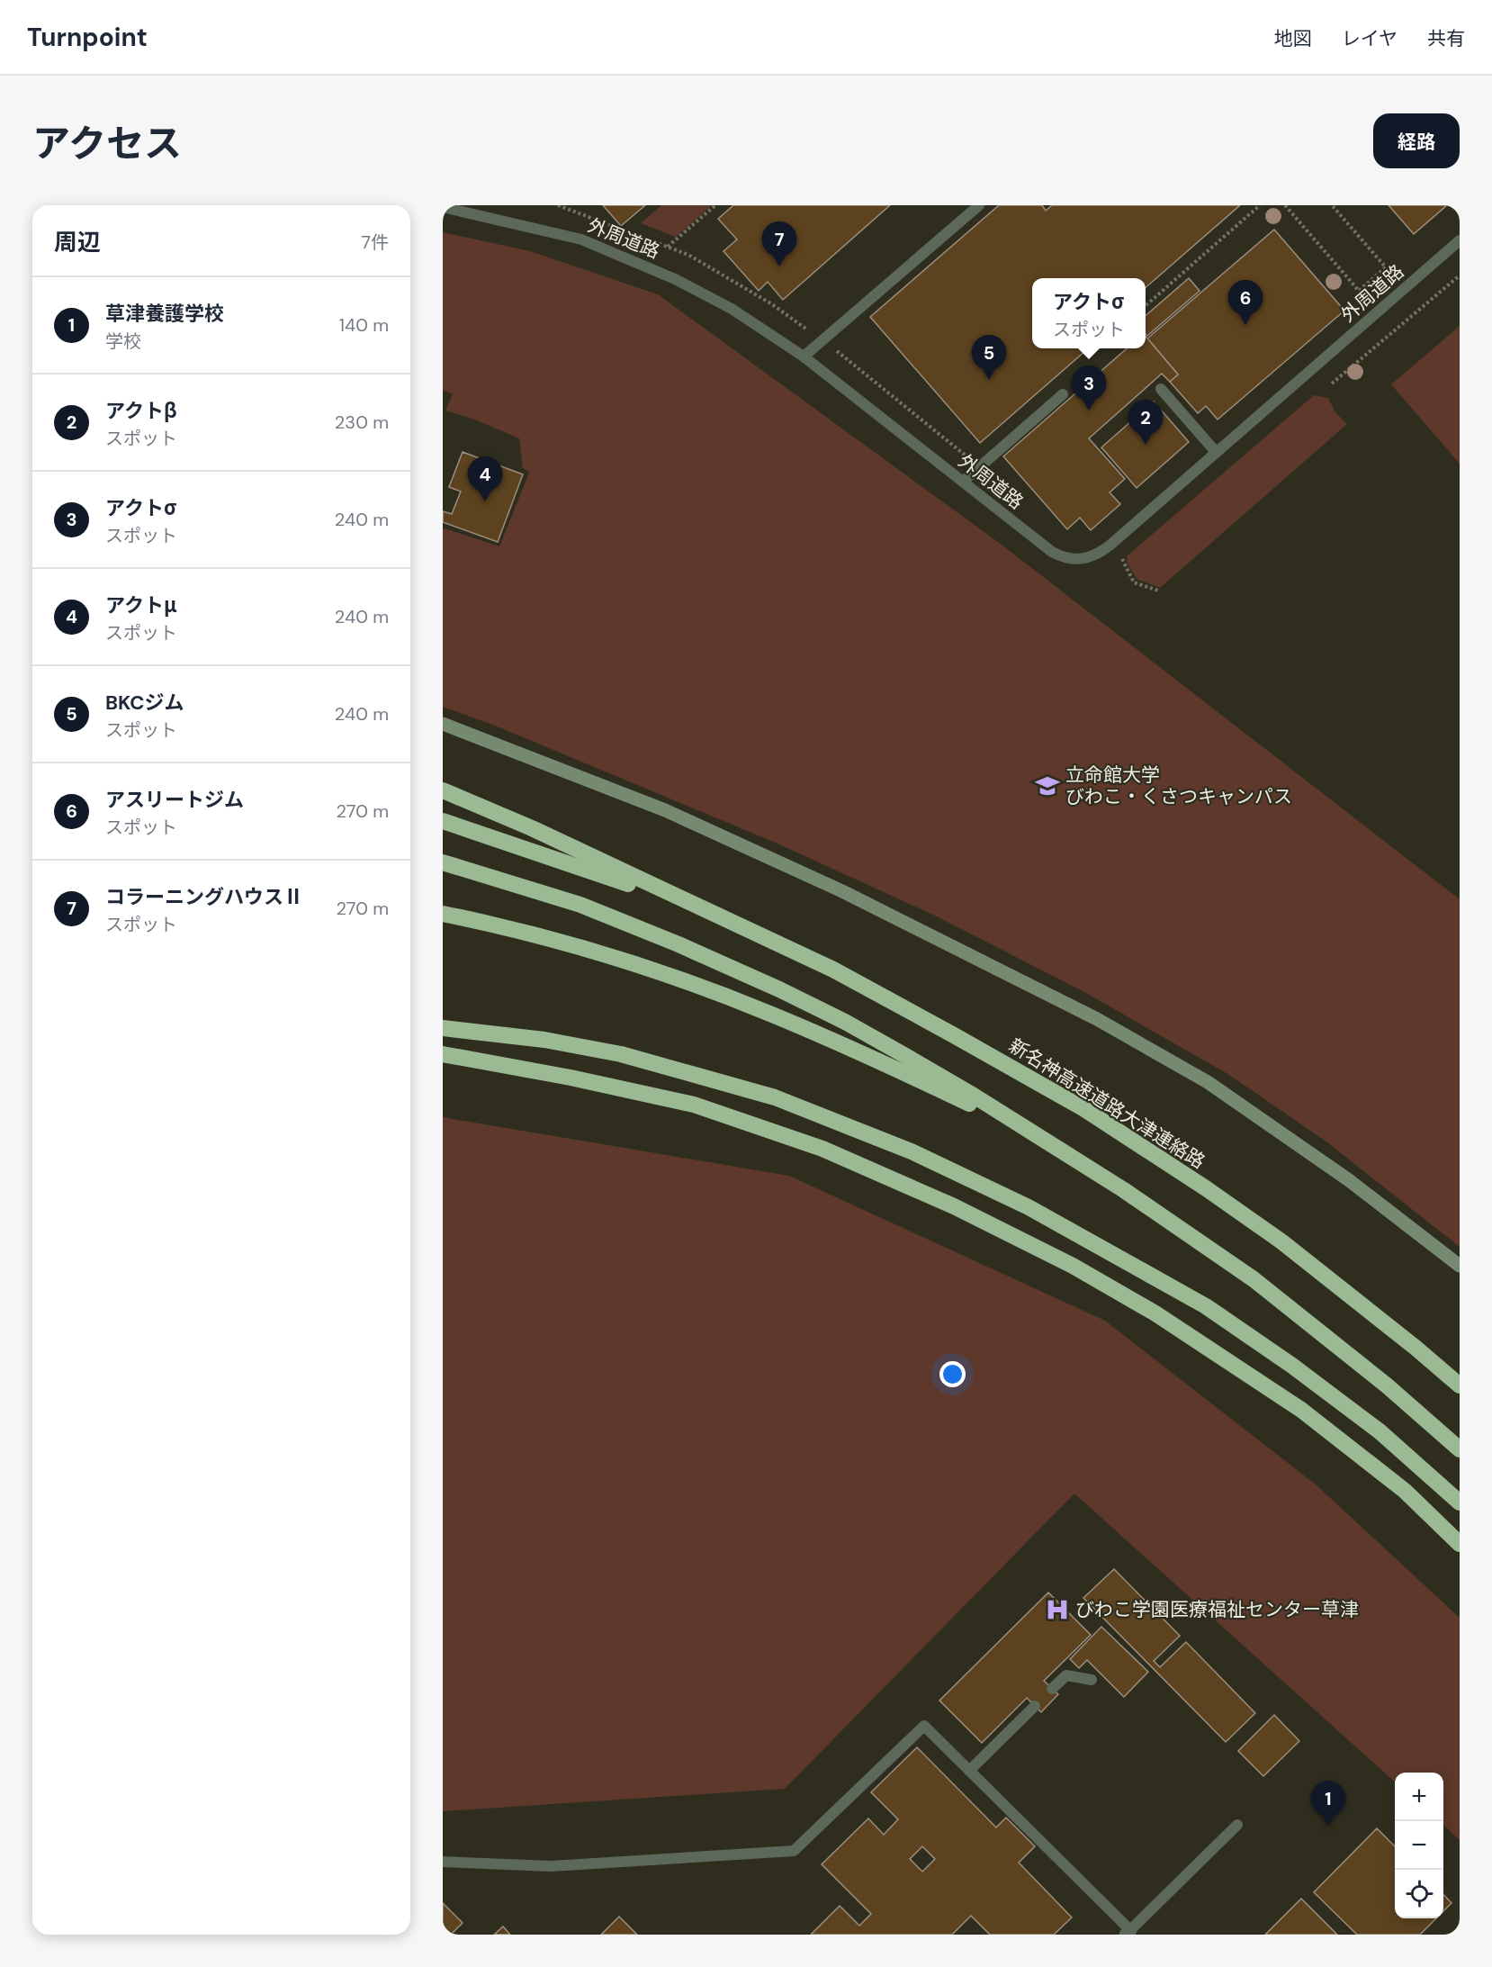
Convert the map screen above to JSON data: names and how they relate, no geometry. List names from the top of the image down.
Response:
{
  "streets": {
    "highway": ["新名神高速道路大津連絡路"],
    "lane": ["外周道路"]
  },
  "places": {
    "school or university": ["立命館大学 びわこ・くさつキャンパス"],
    "hospital": ["びわこ学園医療福祉センター草津"]
  },
  "page": {
    "header": "Turnpoint",
    "nav": ["地図", "レイヤ", "共有"],
    "title": "アクセス",
    "buttons": "経路",
    "heading": ["周辺", "7件"],
    "pins": [
      "7",
      "6",
      "5",
      "3",
      "2",
      "4",
      "1"
    ],
    "list": [
      {
        "mark": "1",
        "name": "草津養護学校",
        "note": "学校",
        "value": "140 m"
      },
      {
        "mark": "2",
        "name": "アクトβ",
        "note": "スポット",
        "value": "230 m"
      },
      {
        "mark": "3",
        "name": "アクトσ",
        "note": "スポット",
        "value": "240 m"
      },
      {
        "mark": "4",
        "name": "アクトμ",
        "note": "スポット",
        "value": "240 m"
      },
      {
        "mark": "5",
        "name": "BKCジム",
        "note": "スポット",
        "value": "240 m"
      },
      {
        "mark": "6",
        "name": "アスリートジム",
        "note": "スポット",
        "value": "270 m"
      },
      {
        "mark": "7",
        "name": "コラーニングハウスⅡ",
        "note": "スポット",
        "value": "270 m"
      }
    ],
    "popup": ["アクトσ", "スポット"],
    "map_buttons": ["+", "−"]
  }
}
